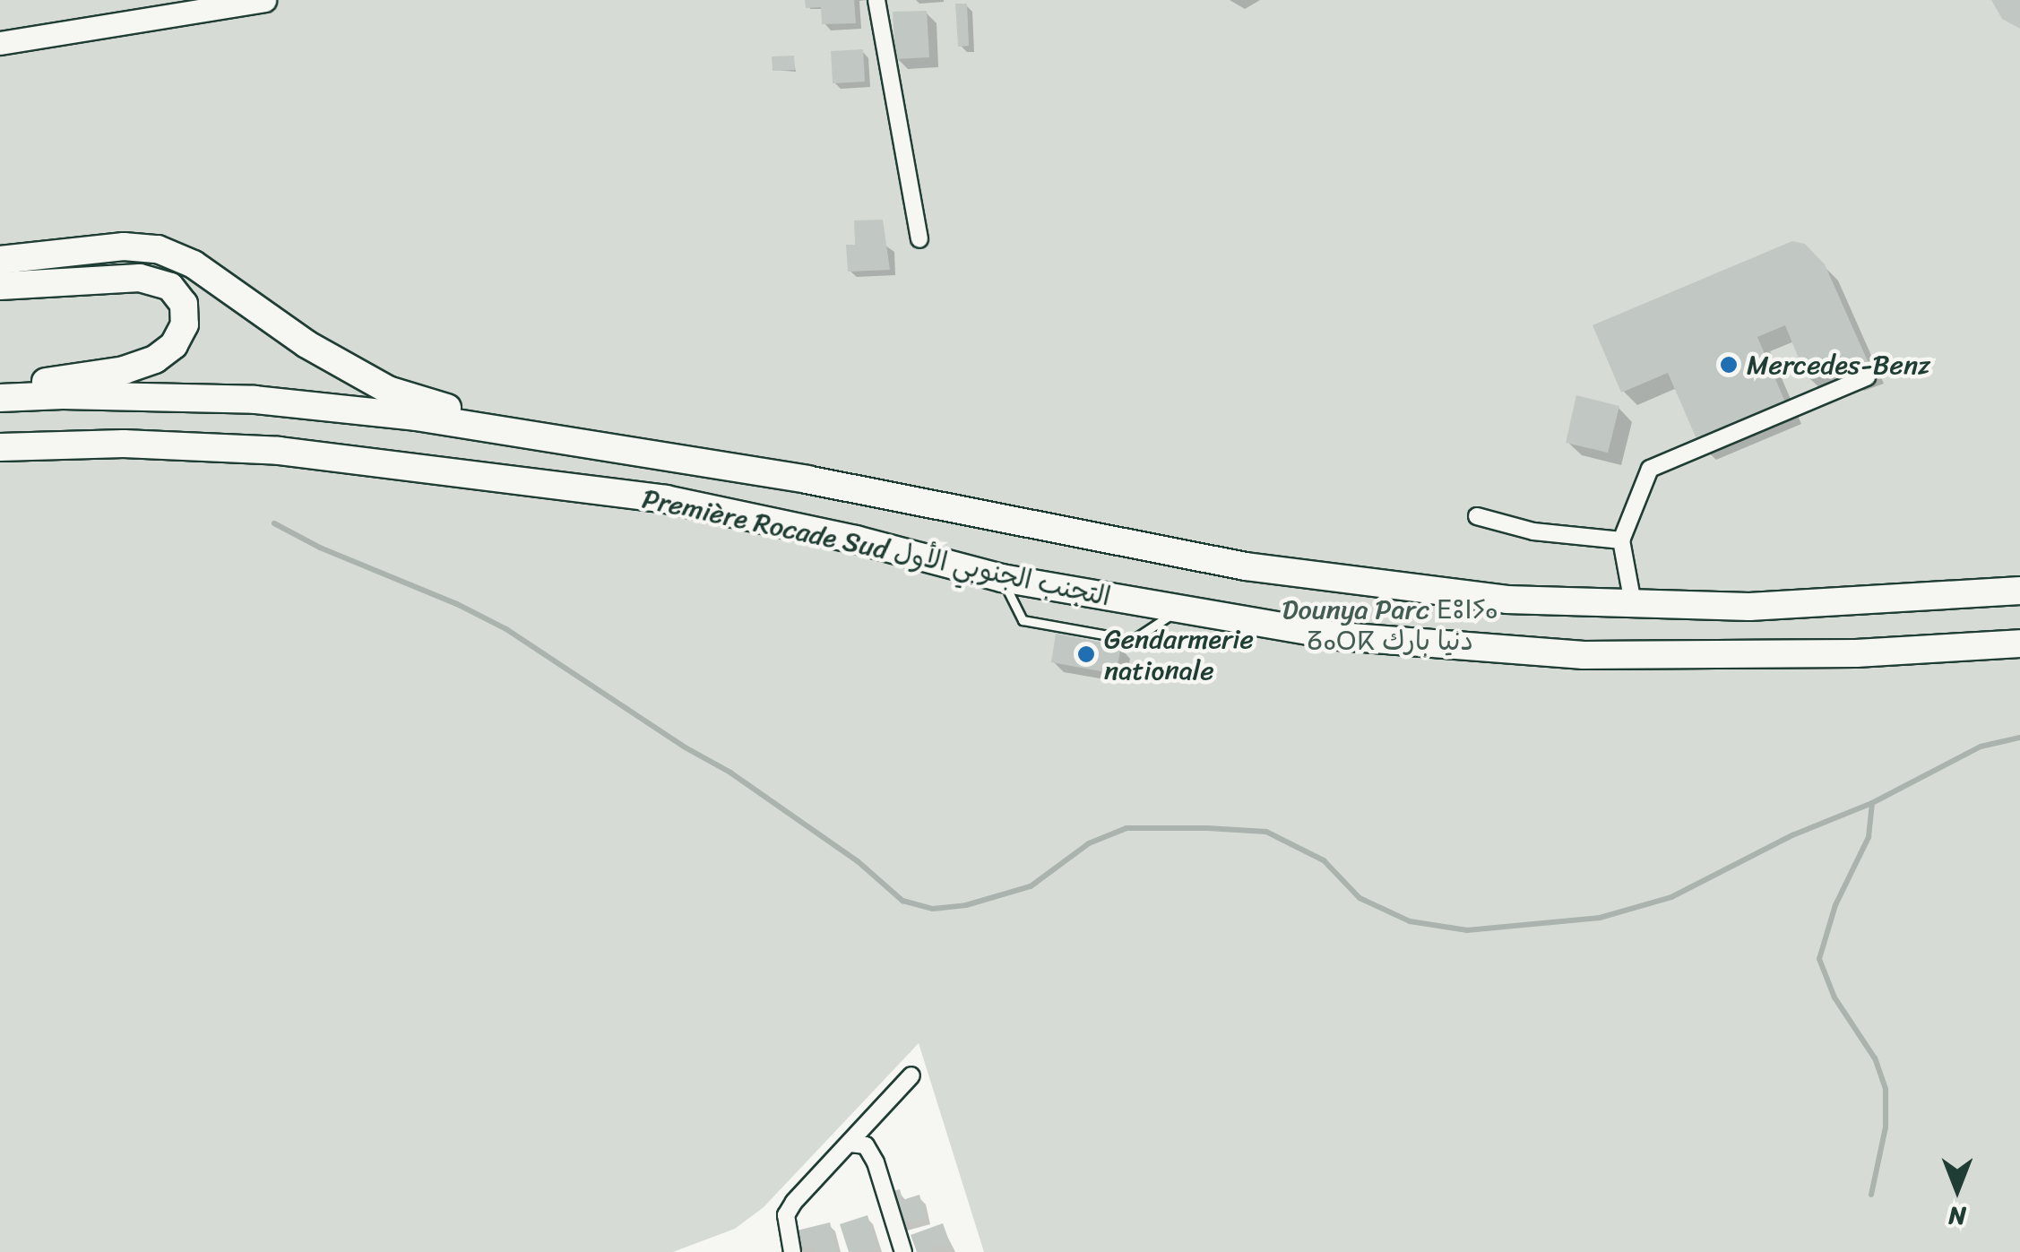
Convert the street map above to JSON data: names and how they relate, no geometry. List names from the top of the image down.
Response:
{
  "streets": {
    "highway": ["Première Rocade Sud التجنب الجنوبي الأول"]
  },
  "parks": ["Dounya Parc ⴹⵓⵏⵢⴰ ⵒⴰⵔⴽ دنيا بارك"],
  "places": ["Mercedes-Benz", "Gendarmerie nationale"],
  "north": "bottom"
}
